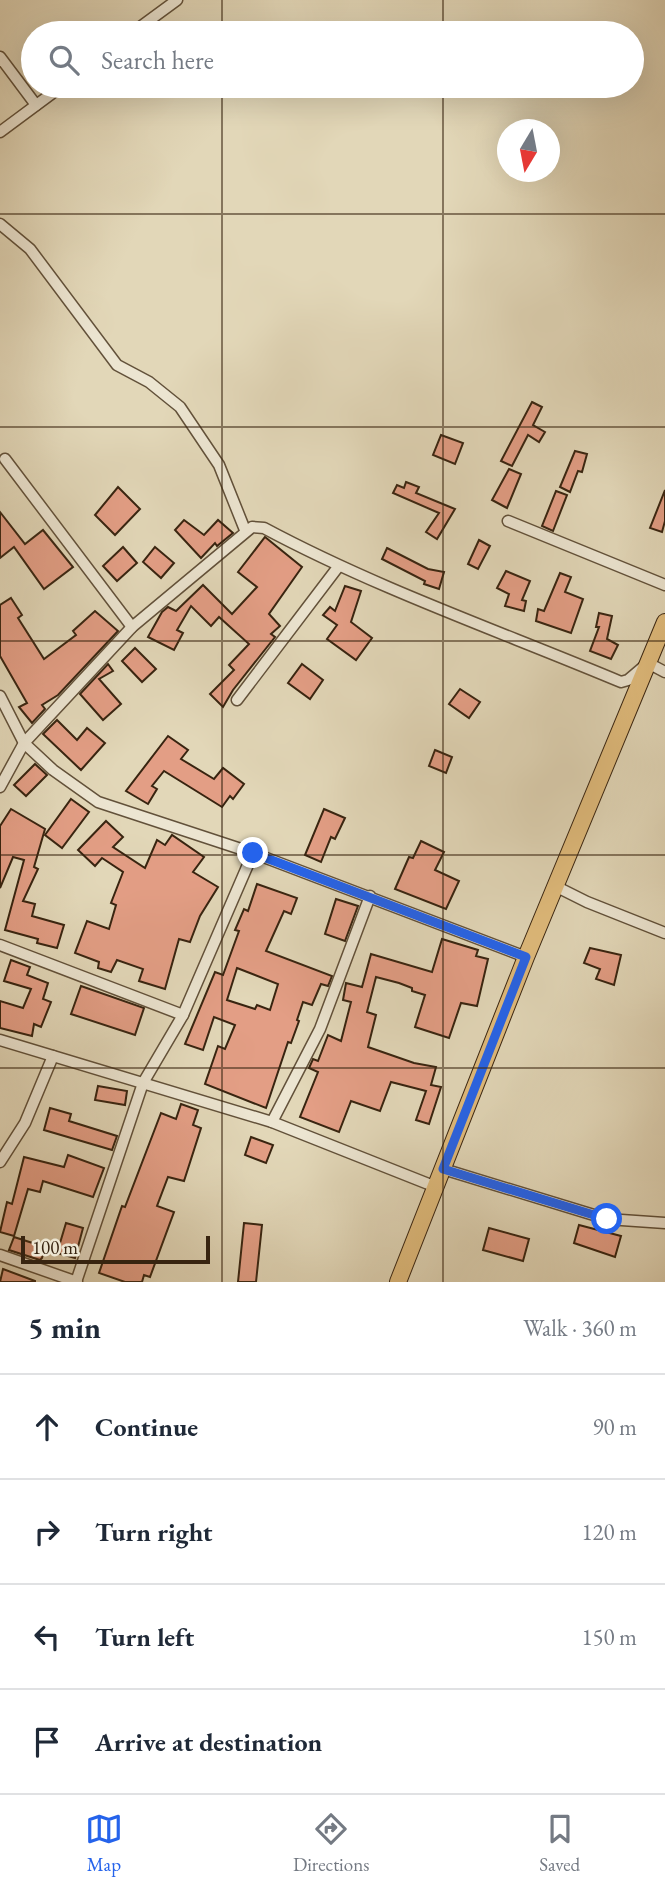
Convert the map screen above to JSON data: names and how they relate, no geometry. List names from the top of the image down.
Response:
{
  "scale_bar": "100 m",
  "north": "bottom",
  "page": {
    "search": "Search here",
    "scale": "100 m",
    "heading": ["5 min", "Walk · 360 m"],
    "list": [
      ["Continue", "90 m"],
      ["Turn right", "120 m"],
      ["Turn left", "150 m"],
      "Arrive at destination"
    ],
    "nav": ["Map", "Directions", "Saved"]
  }
}
